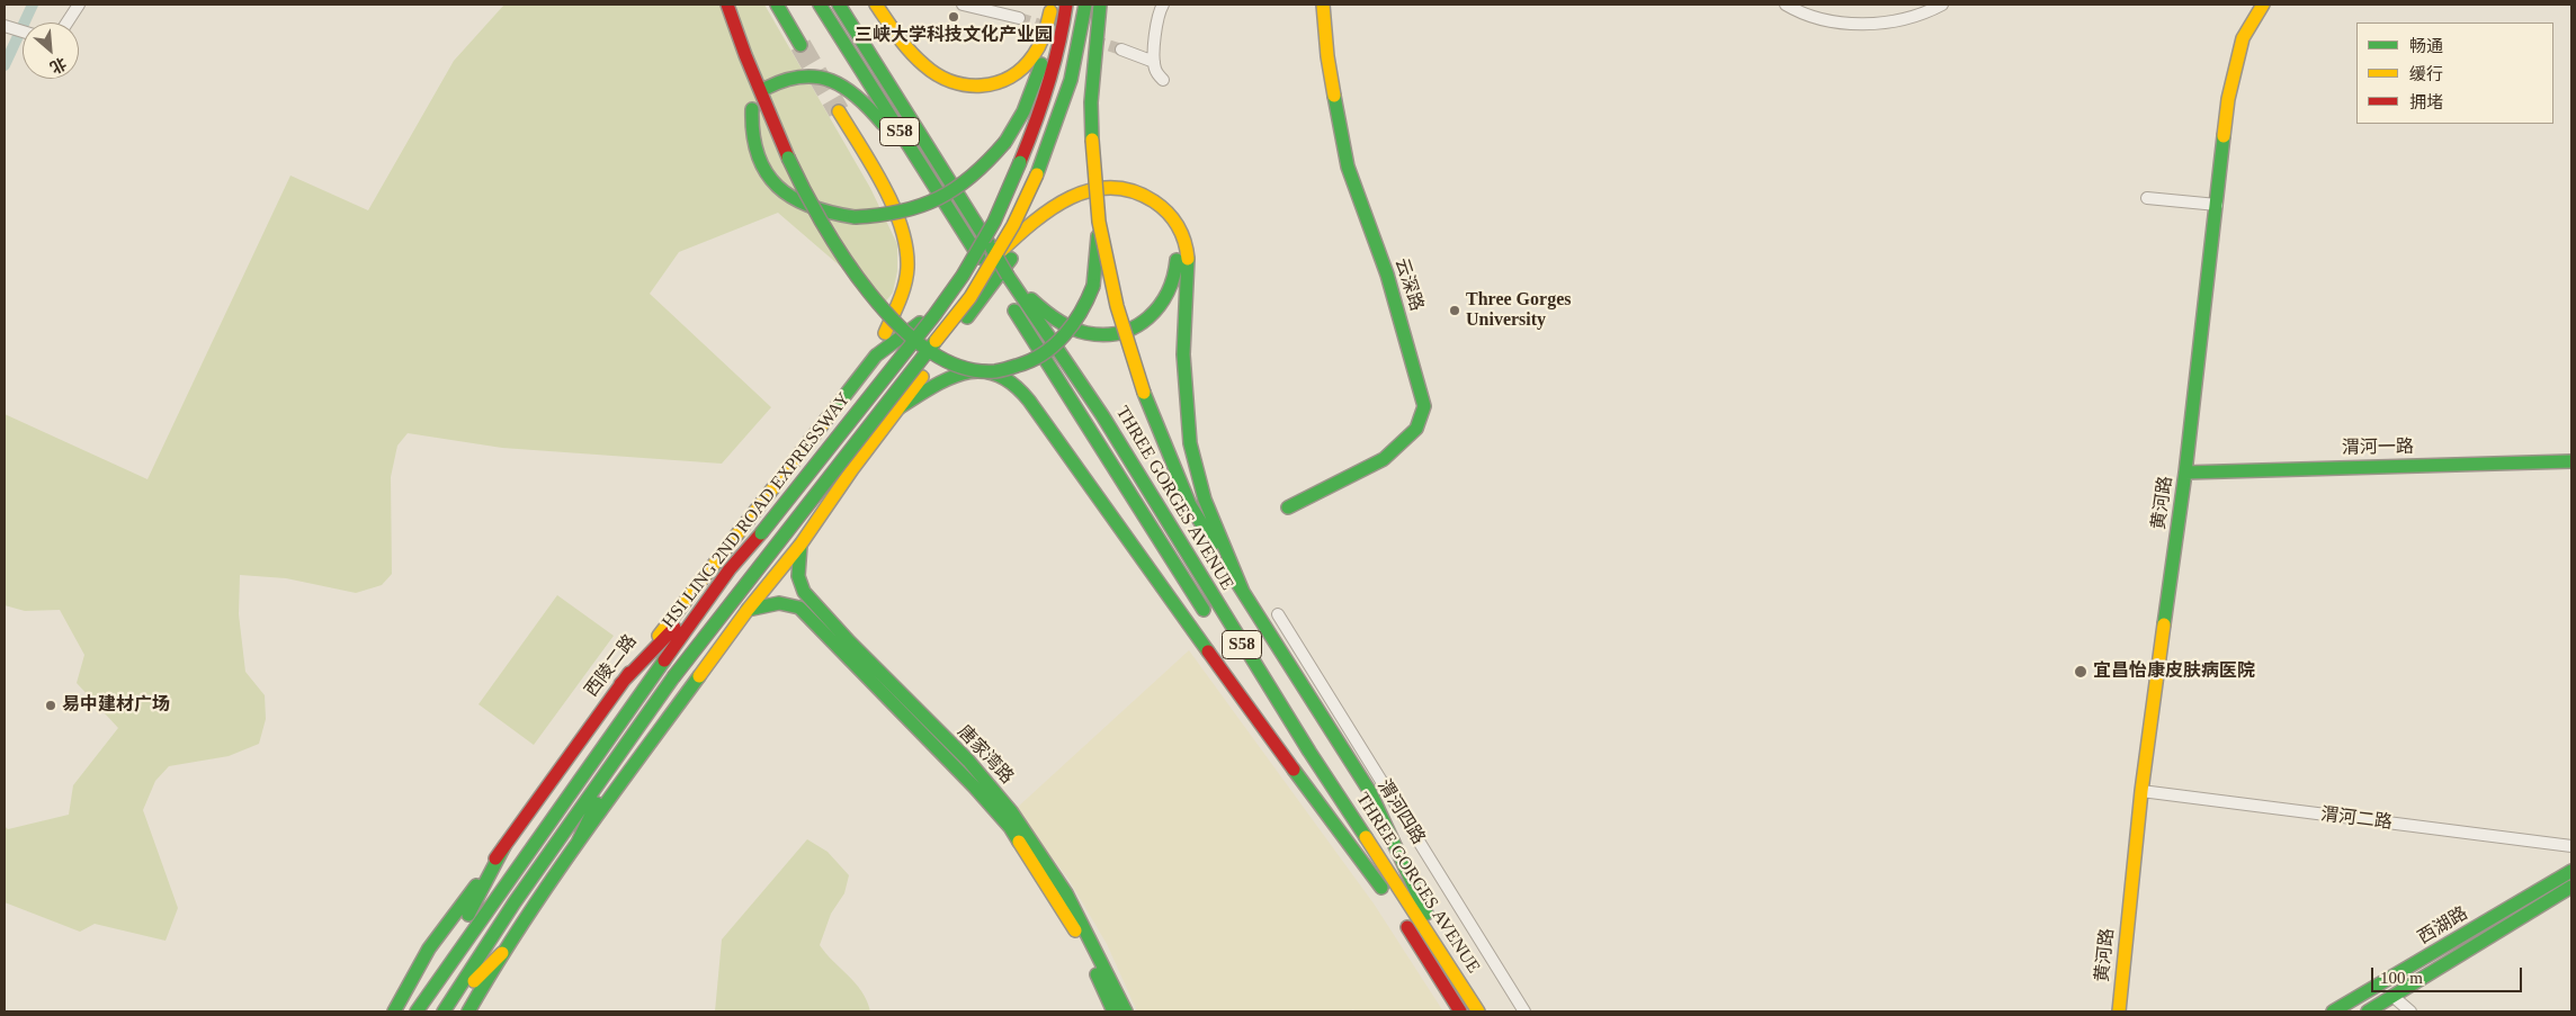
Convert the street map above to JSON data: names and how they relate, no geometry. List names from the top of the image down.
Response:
{
  "streets": {
    "main road": [
      "S58",
      "云深路",
      "渭河一路",
      "THREE GORGES AVENUE",
      "黄河路",
      "HSI LING 2ND ROAD EXPRESSWAY",
      "西陵二路",
      "唐家湾路",
      "西湖路"
    ],
    "street": ["渭河四路", "渭河二路"]
  },
  "crossings": [
    ["渭河一路", "黄河路"],
    ["黄河路", "渭河二路"]
  ],
  "places": [
    "三峡大学科技文化产业园",
    "Three Gorges University",
    "宜昌怡康皮肤病医院",
    "易中建材广场"
  ],
  "legend": ["畅通", "缓行", "拥堵"],
  "scale_bar": "100 m",
  "north": "bottom right"
}
